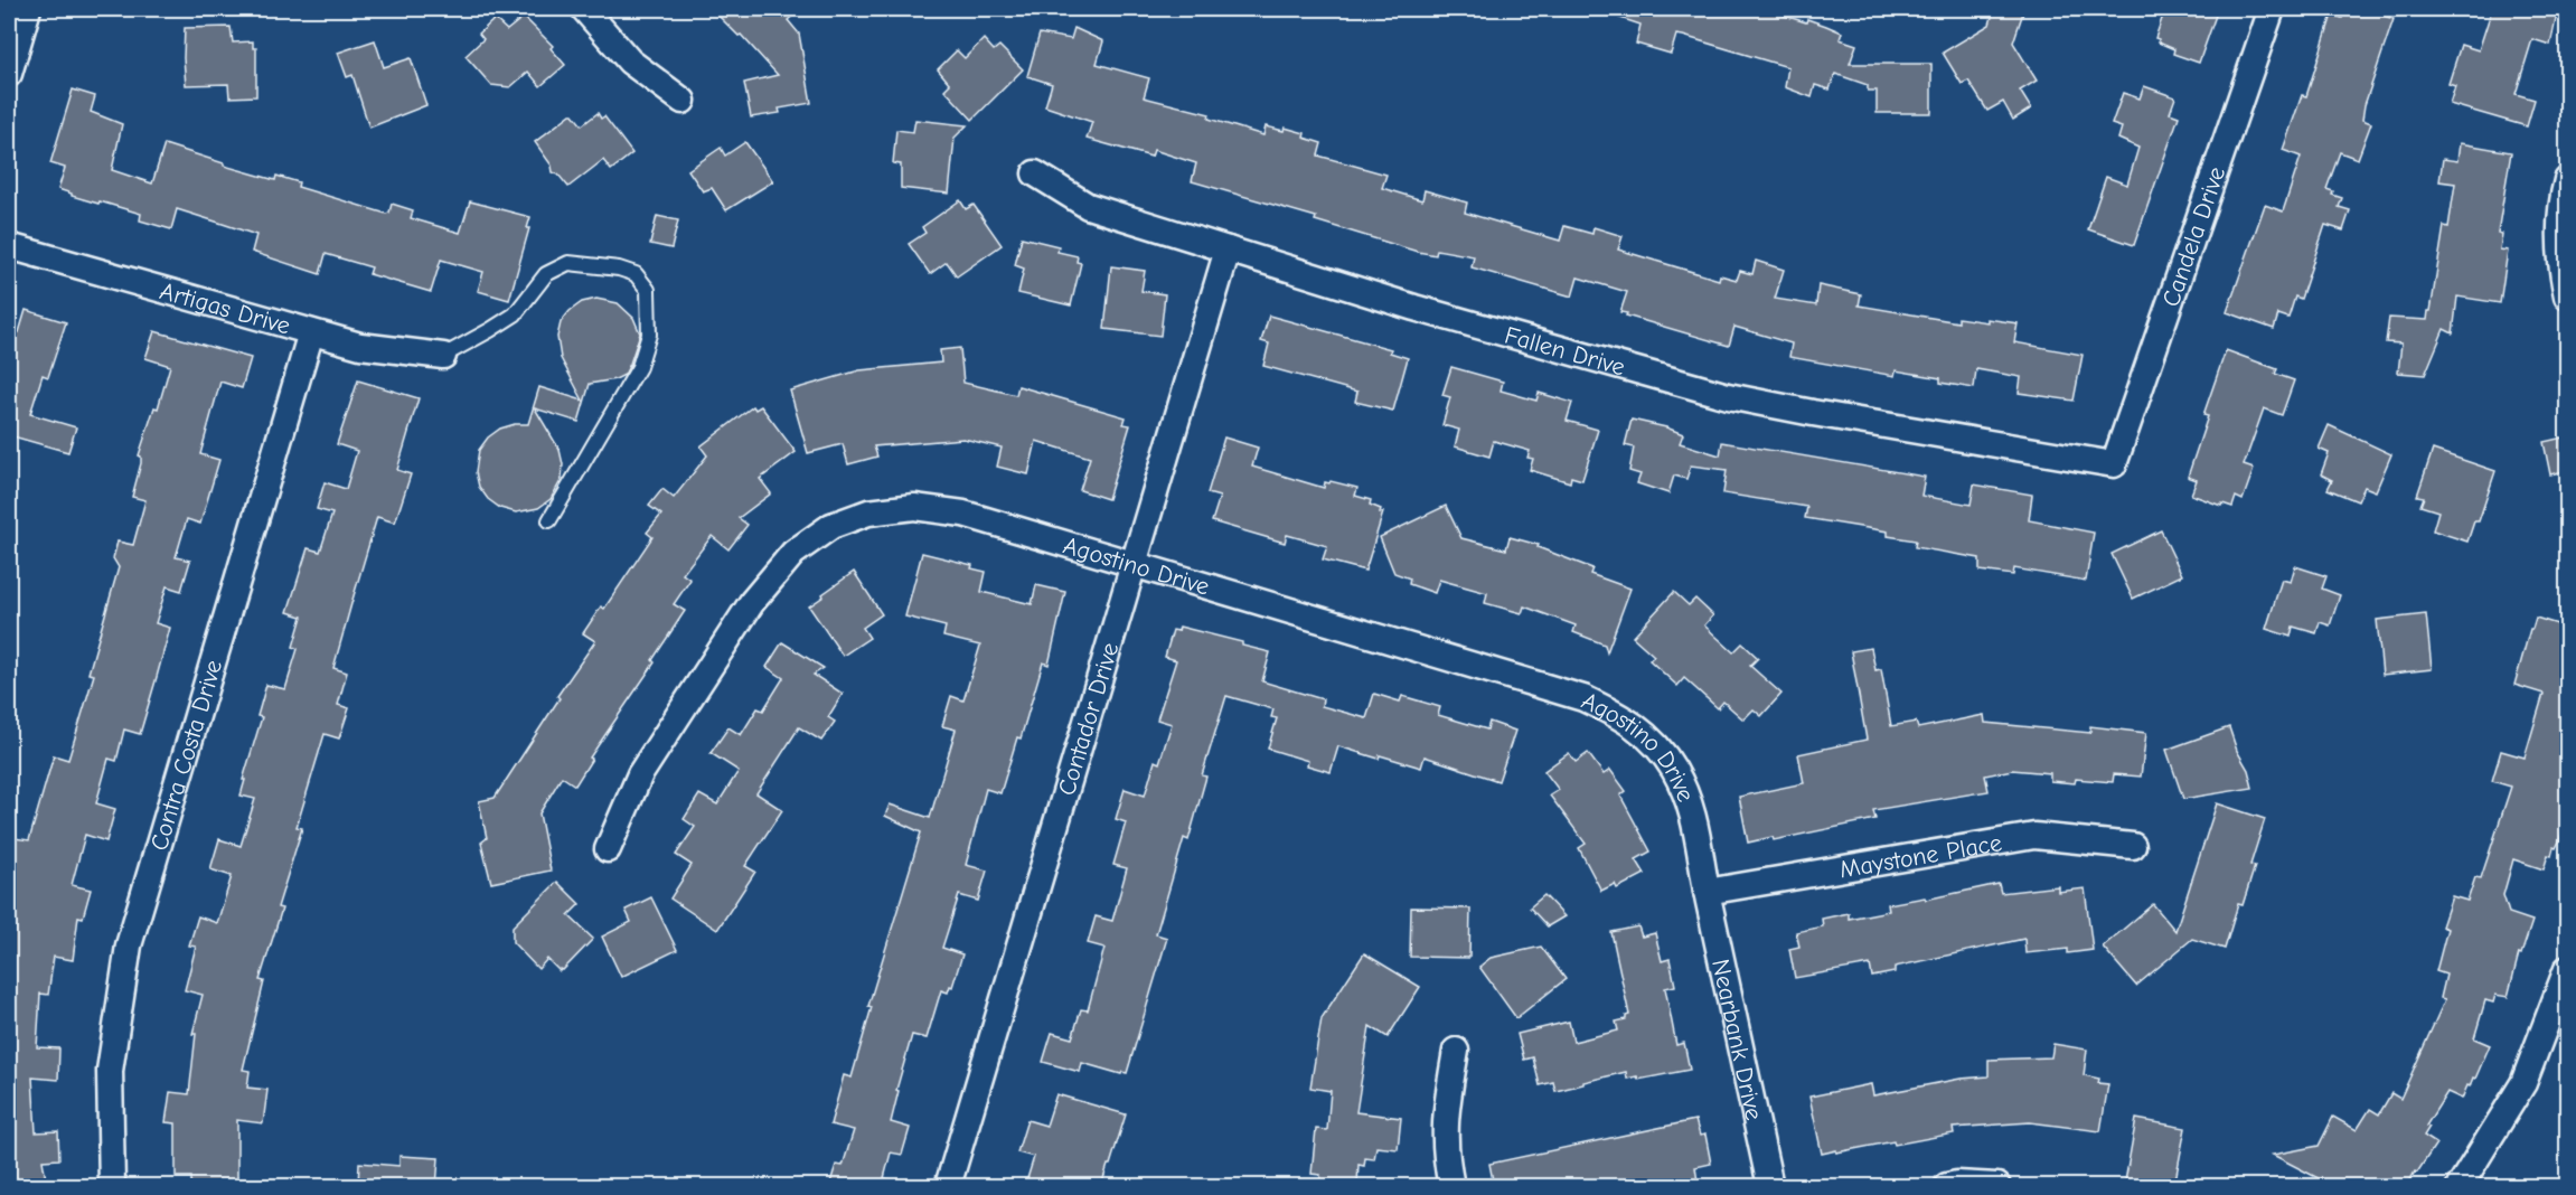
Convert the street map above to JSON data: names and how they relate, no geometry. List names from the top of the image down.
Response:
{
  "streets": {
    "street": [
      "Candela Drive",
      "Artigas Drive",
      "Fallen Drive",
      "Agostino Drive",
      "Contador Drive",
      "Contra Costa Drive",
      "Maystone Place",
      "Nearbank Drive"
    ]
  },
  "crossings": [
    ["Candela Drive", "Fallen Drive"],
    ["Artigas Drive", "Contra Costa Drive"],
    ["Fallen Drive", "Contador Drive"],
    ["Agostino Drive", "Contador Drive"],
    ["Agostino Drive", "Maystone Place"],
    ["Agostino Drive", "Nearbank Drive"],
    ["Maystone Place", "Nearbank Drive"]
  ]
}
